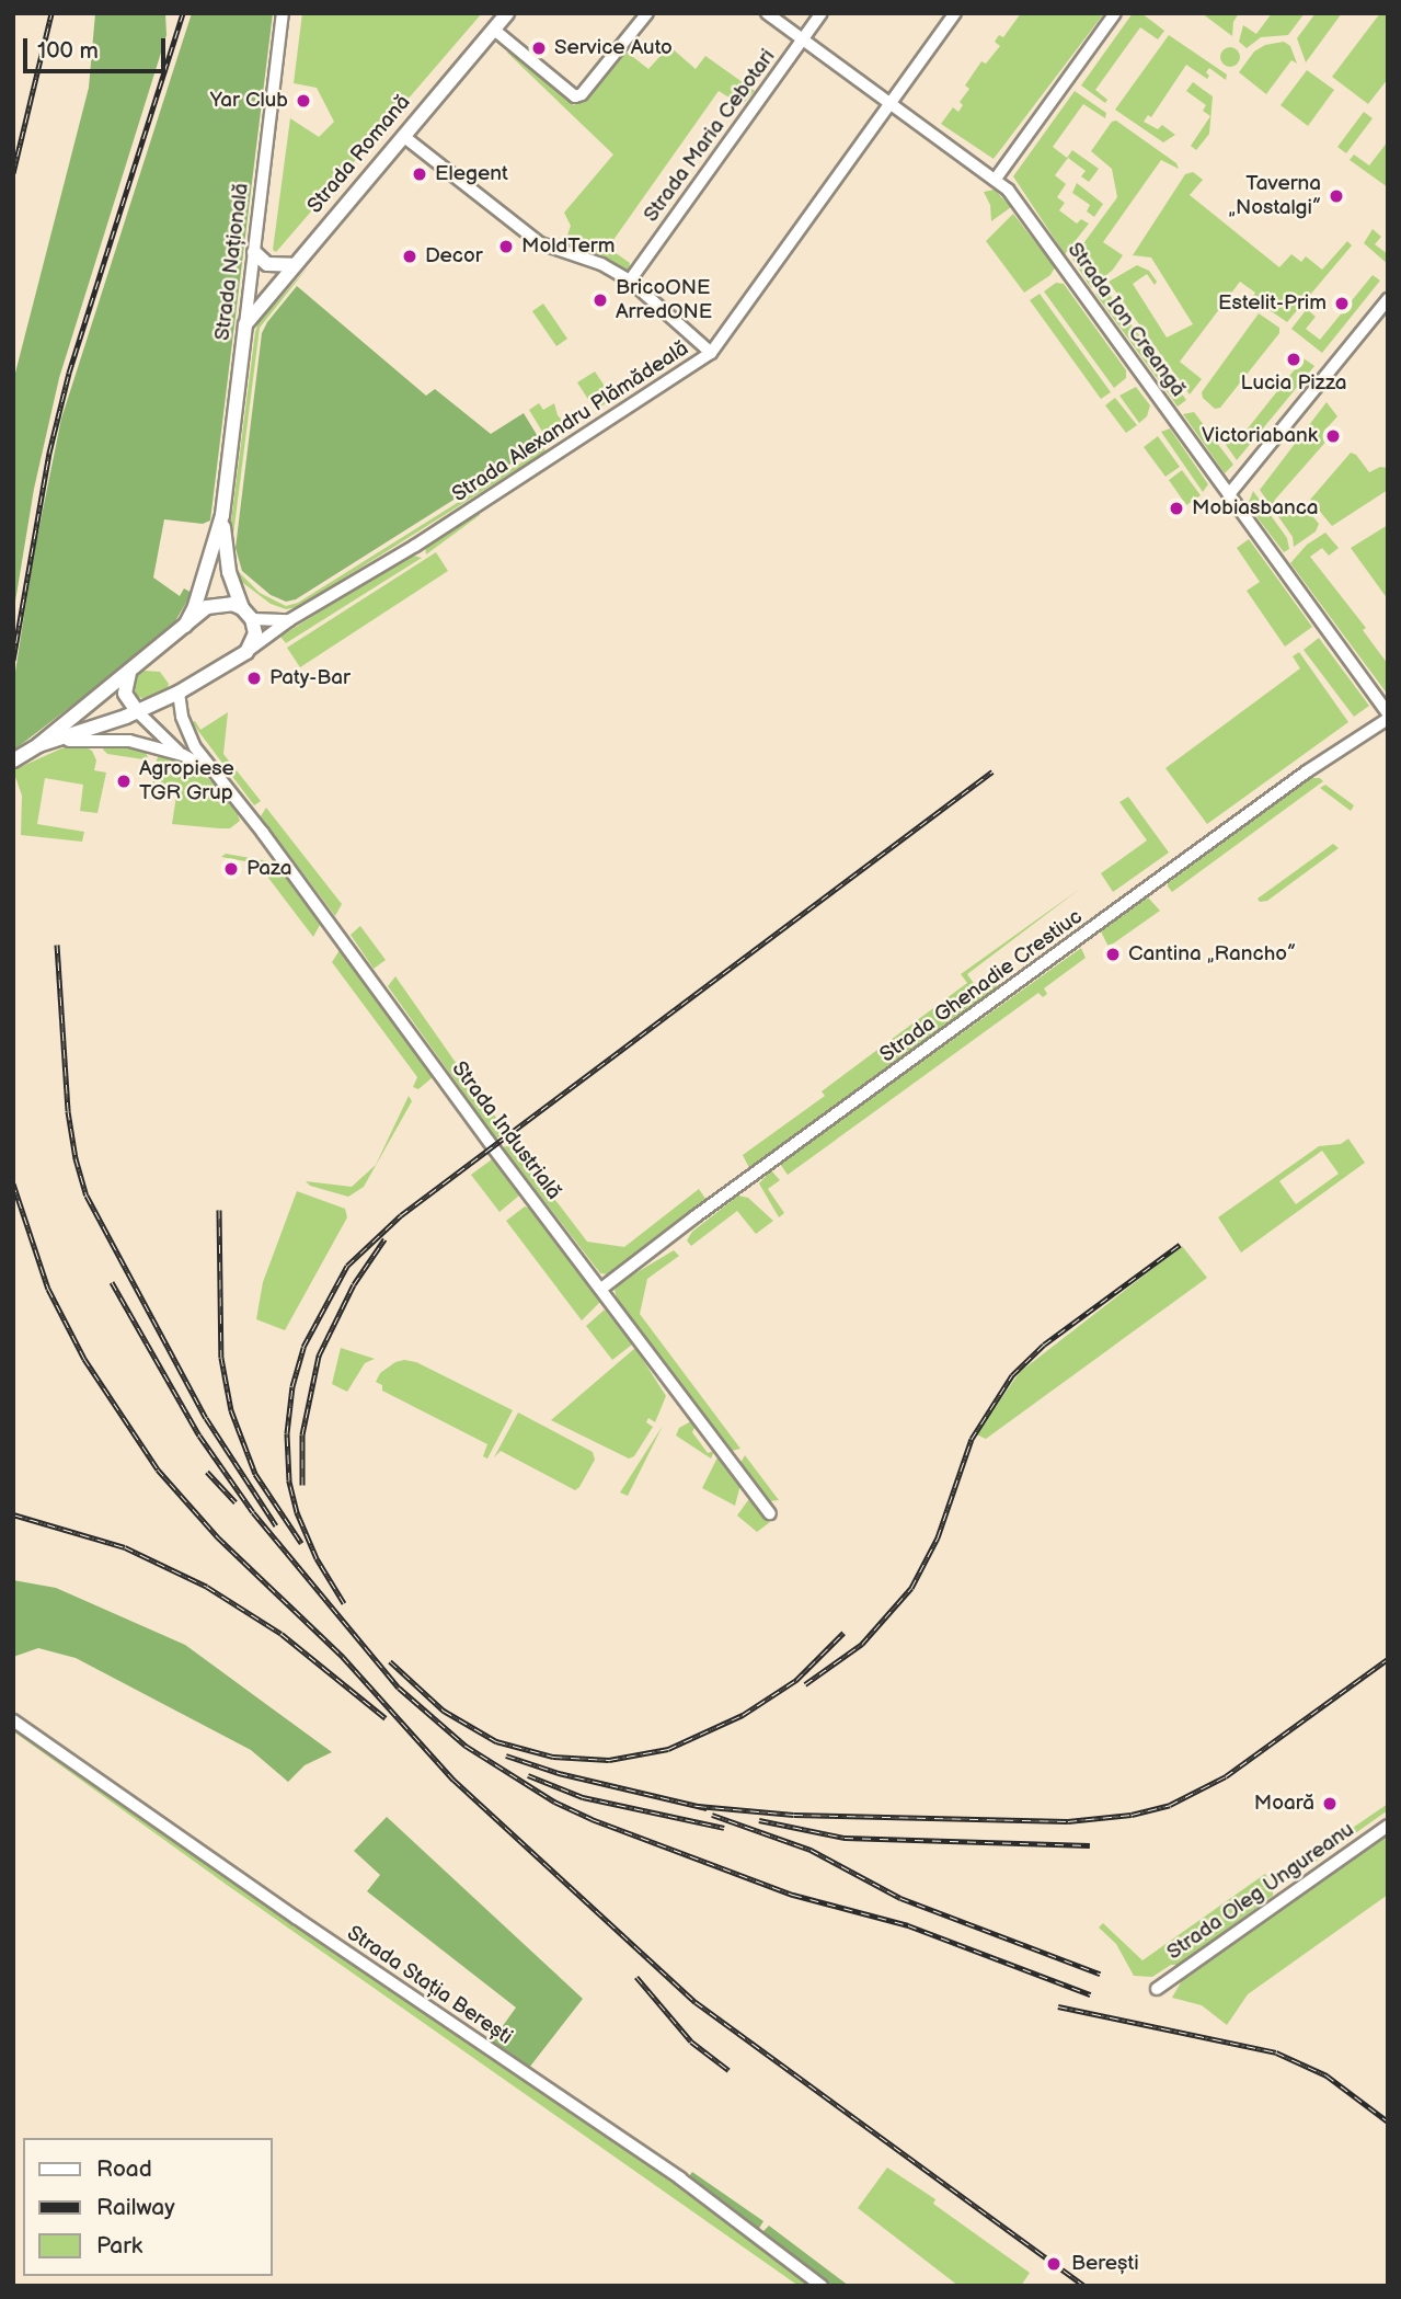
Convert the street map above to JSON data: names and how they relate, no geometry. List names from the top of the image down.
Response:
{
  "streets": {
    "main road": ["Strada Romană", "Strada Națională"],
    "street": [
      "Strada Maria Cebotari",
      "Strada Ion Creangă",
      "Strada Alexandru Plămădeală",
      "Strada Ghenadie Crestiuc",
      "Strada Industrială",
      "Strada Oleg Ungureanu",
      "Strada Stația Berești"
    ]
  },
  "crossings": [
    ["Strada Maria Cebotari", "Strada Ion Creangă"],
    ["Strada Romană", "Strada Națională"],
    ["Strada Națională", "Strada Alexandru Plămădeală"],
    ["Strada Națională", "Strada Industrială"],
    ["Strada Ion Creangă", "Strada Alexandru Plămădeală"],
    ["Strada Ion Creangă", "Strada Ghenadie Crestiuc"],
    ["Strada Ghenadie Crestiuc", "Strada Industrială"]
  ],
  "places": [
    "Service Auto",
    "Yar Club",
    "Elegent",
    "Taverna „Nostalgi”",
    "MoldTerm",
    "Decor",
    "BricoONE ArredONE",
    "Estelit-Prim",
    "Lucia Pizza",
    "Victoriabank",
    "Mobiasbanca",
    "Paty-Bar",
    "Agropiese TGR Grup",
    "Paza",
    "Cantina „Rancho”",
    "Moară",
    "Berești"
  ],
  "legend": ["Road", "Railway", "Park"],
  "scale_bar": "100 m"
}
